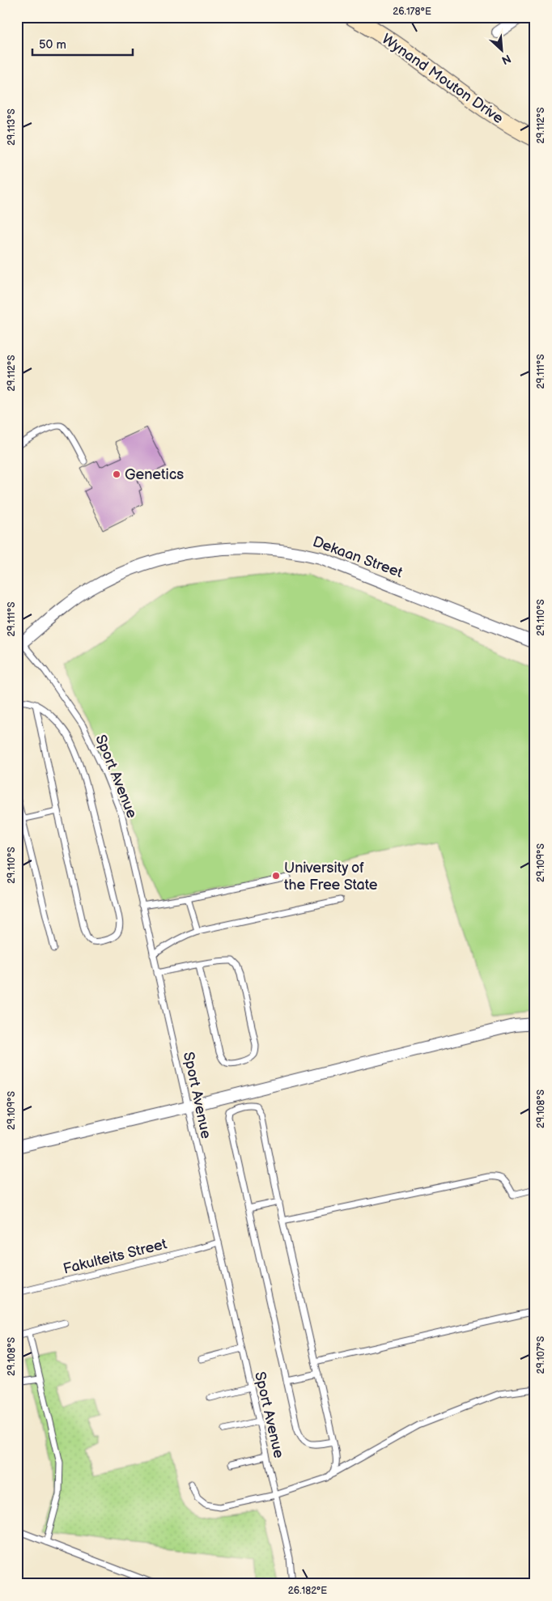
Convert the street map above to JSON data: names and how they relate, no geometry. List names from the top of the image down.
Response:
{
  "streets": {
    "street": ["Wynand Mouton Drive", "Dekaan Street"],
    "lane": ["Sport Avenue", "Fakulteits Street"]
  },
  "crossings": [
    ["Dekaan Street", "Sport Avenue"],
    ["Sport Avenue", "Fakulteits Street"]
  ],
  "places": ["Genetics", "University of the Free State"],
  "scale_bar": "50 m",
  "north": "bottom right",
  "coordinates": [
    "26.178°E",
    "29.112°S",
    "29.113°S",
    "29.111°S",
    "29.110°S",
    "29.109°S",
    "29.108°S",
    "29.107°S",
    "26.182°E"
  ]
}
